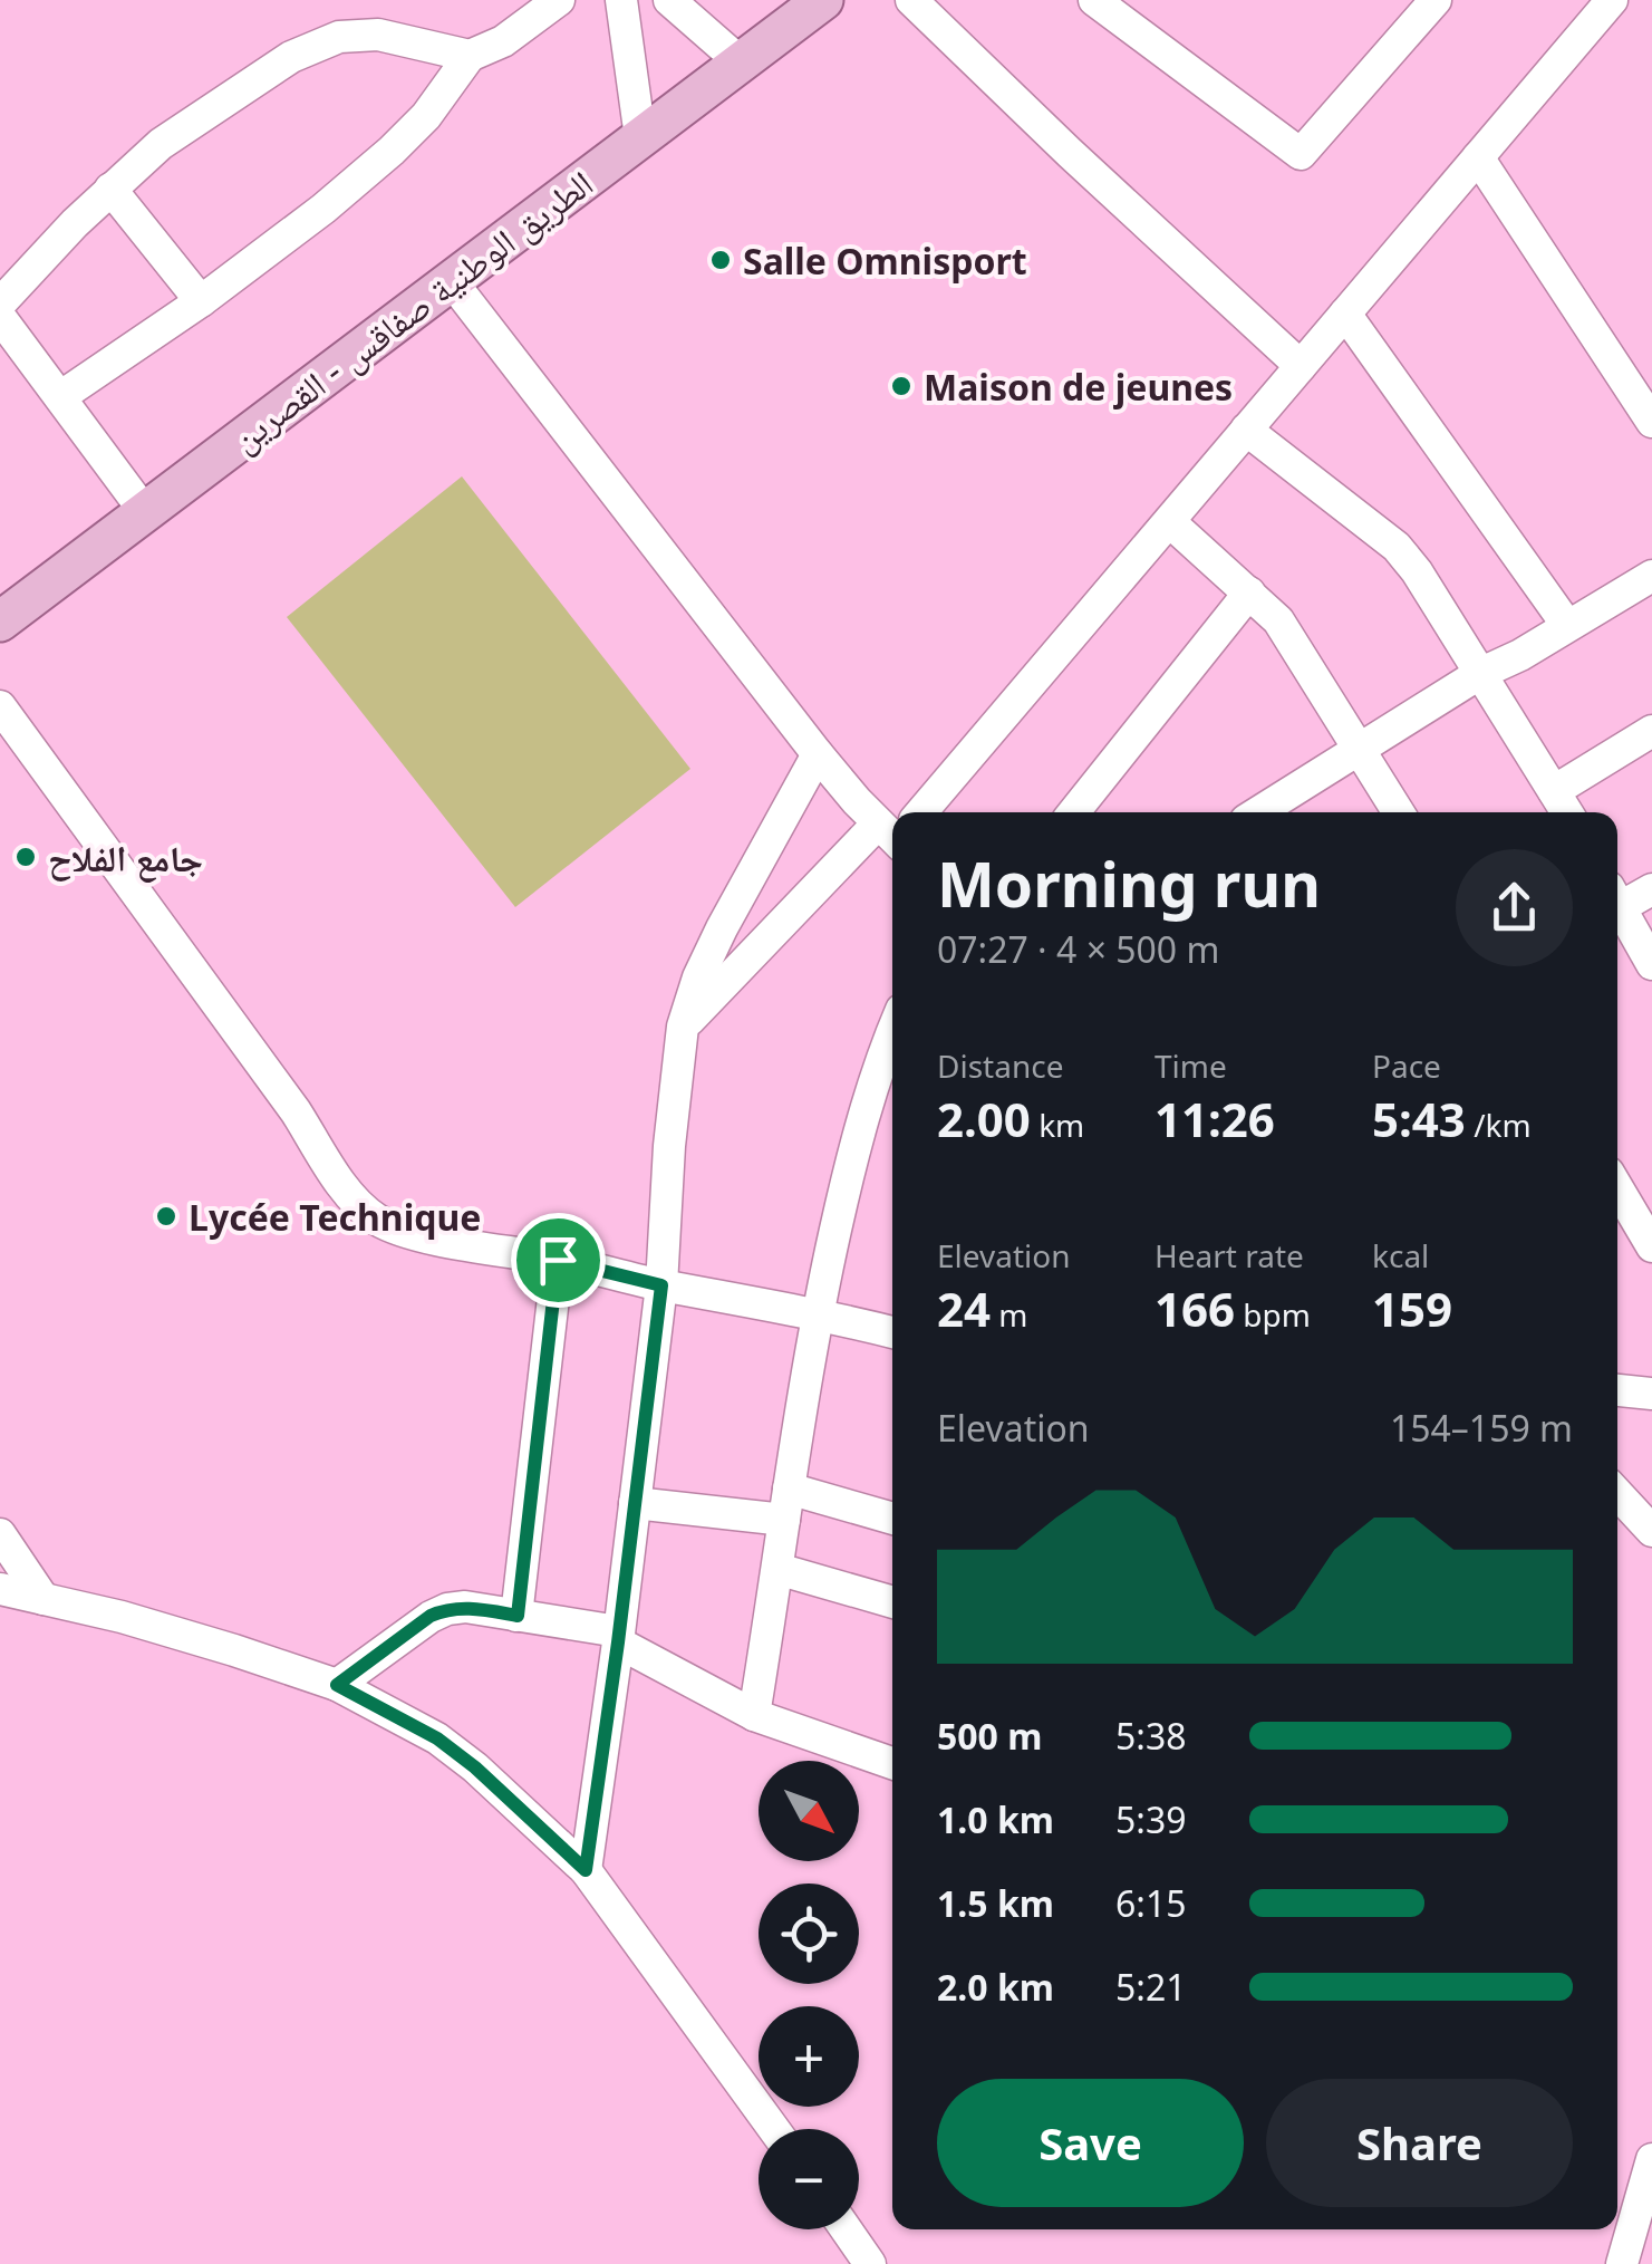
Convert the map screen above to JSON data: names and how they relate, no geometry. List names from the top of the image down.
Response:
{
  "streets": {
    "main road": ["الطريق الوطنية صفاقس - القصرين"]
  },
  "places": [
    "Salle Omnisport",
    "Maison de jeunes",
    "جامع الفلاح",
    "Lycée Technique"
  ],
  "north": "bottom right",
  "page": {
    "heading": ["Morning run", "07:27 · 4 × 500 m"],
    "stats": [
      ["Distance", "2.00 km"],
      ["Time", "11:26"],
      ["Pace", "5:43 /km"],
      ["Elevation", "24 m"],
      ["Heart rate", "166 bpm"],
      ["kcal", "159"]
    ],
    "chart": ["Elevation", "154–159 m"],
    "list": [
      {
        "name": "500 m",
        "note": "5:38"
      },
      {
        "name": "1.0 km",
        "note": "5:39"
      },
      {
        "name": "1.5 km",
        "note": "6:15"
      },
      {
        "name": "2.0 km",
        "note": "5:21"
      }
    ],
    "map_buttons": ["+", "−"],
    "buttons": ["Save", "Share"]
  }
}
